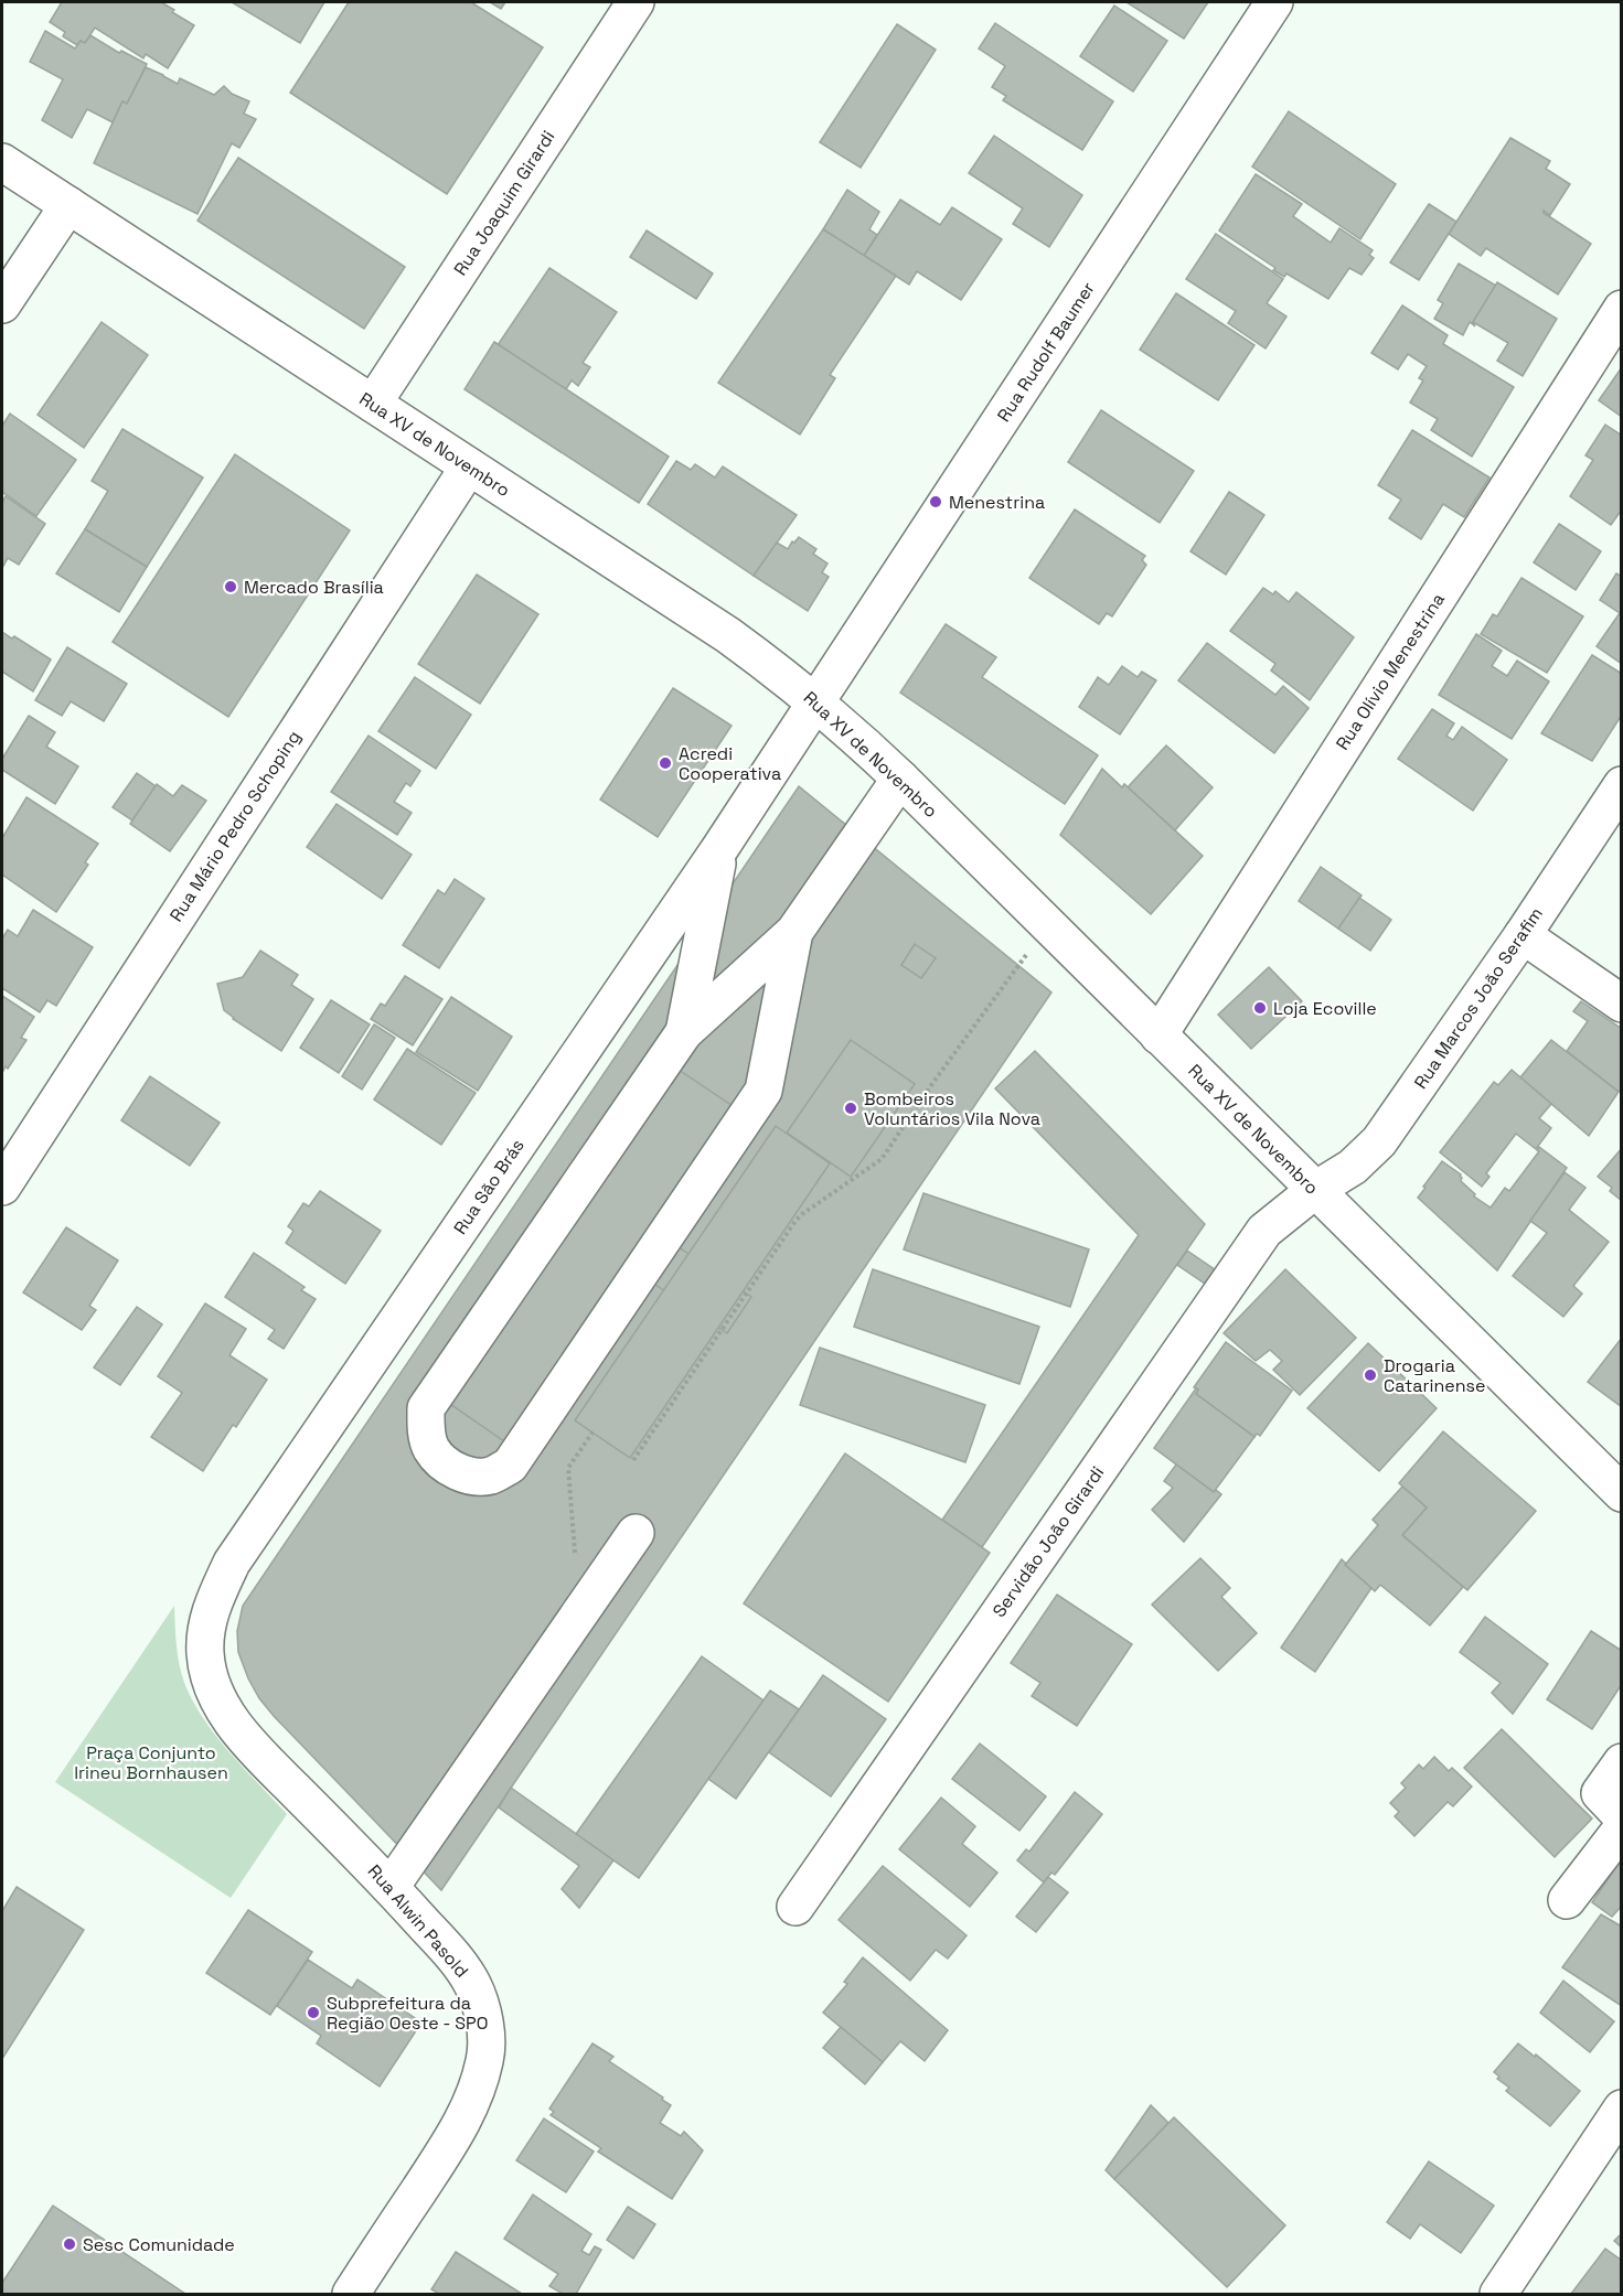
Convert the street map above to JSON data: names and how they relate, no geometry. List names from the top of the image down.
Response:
{
  "streets": {
    "street": [
      "Rua Joaquim Girardi",
      "Rua Rudolf Baumer",
      "Rua XV de Novembro",
      "Rua Olívio Menestrina",
      "Rua Mário Pedro Schoping",
      "Rua Marcos João Serafim",
      "Rua São Brás",
      "Servidão João Girardi",
      "Rua Alwin Pasold"
    ]
  },
  "crossings": [
    ["Rua Joaquim Girardi", "Rua XV de Novembro"],
    ["Rua Rudolf Baumer", "Rua XV de Novembro"],
    ["Rua Rudolf Baumer", "Rua São Brás"],
    ["Rua XV de Novembro", "Rua Olívio Menestrina"],
    ["Rua XV de Novembro", "Rua Mário Pedro Schoping"],
    ["Rua XV de Novembro", "Rua Marcos João Serafim"],
    ["Rua XV de Novembro", "Rua São Brás"],
    ["Rua XV de Novembro", "Servidão João Girardi"],
    ["Rua Marcos João Serafim", "Servidão João Girardi"],
    ["Rua São Brás", "Rua Alwin Pasold"]
  ],
  "parks": ["Praça Conjunto Irineu Bornhausen"],
  "places": [
    "Menestrina",
    "Mercado Brasília",
    "Acredi Cooperativa",
    "Loja Ecoville",
    "Bombeiros Voluntários Vila Nova",
    "Drogaria Catarinense",
    "Subprefeitura da Região Oeste - SPO",
    "Sesc Comunidade"
  ]
}
